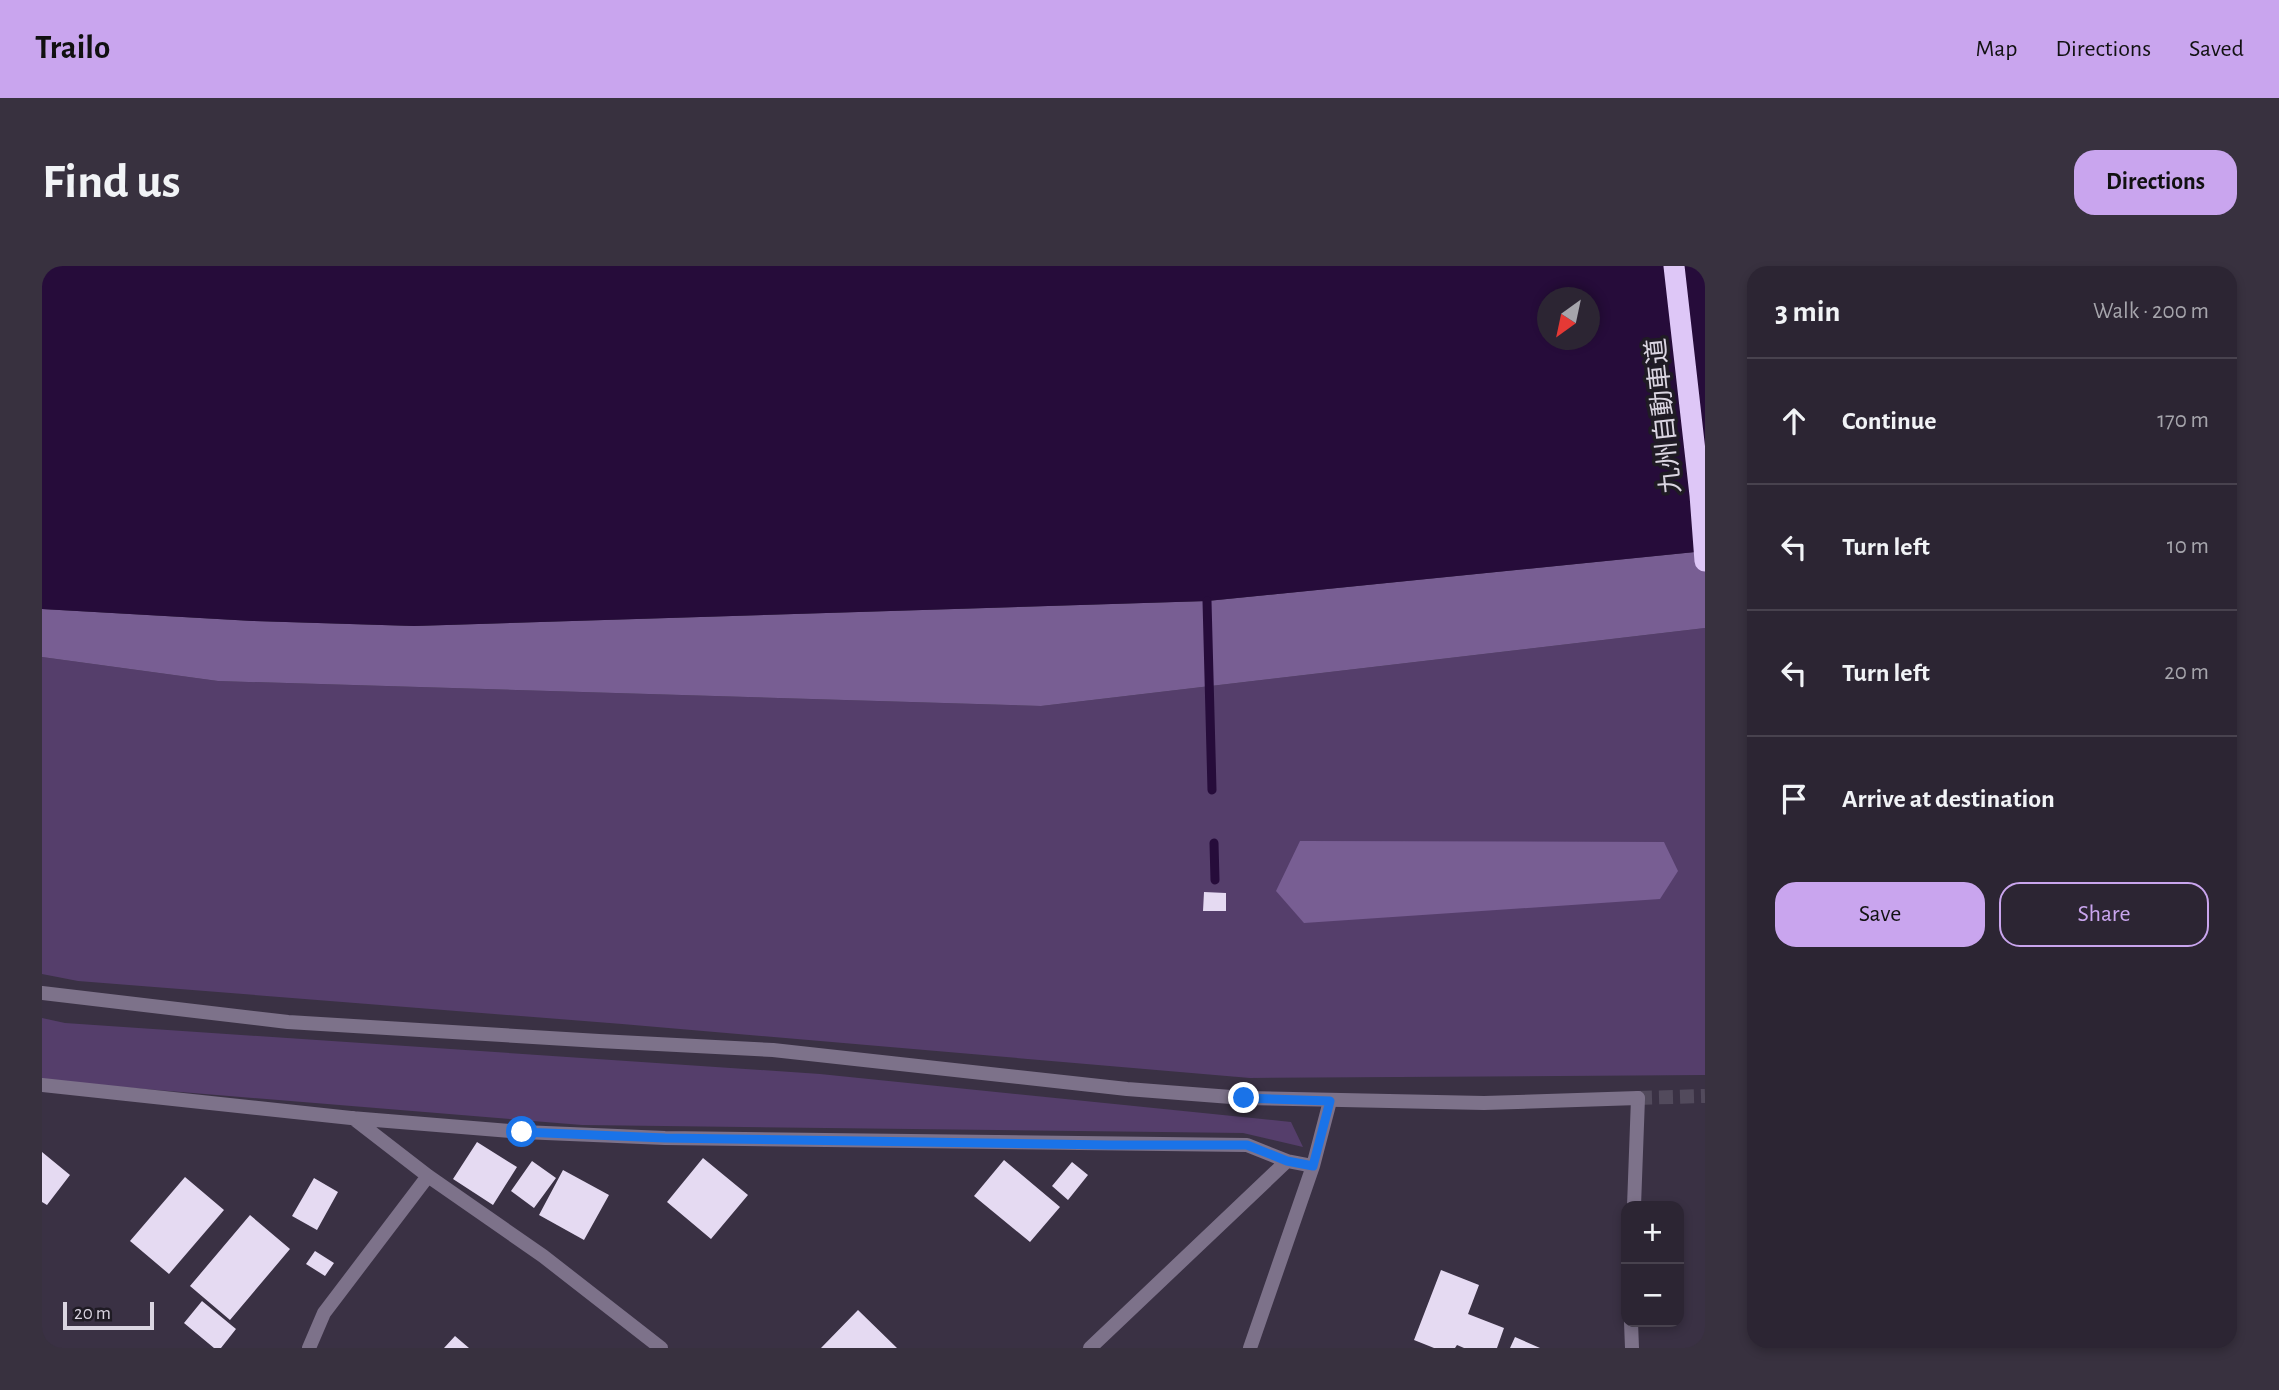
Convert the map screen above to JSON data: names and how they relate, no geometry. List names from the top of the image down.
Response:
{
  "streets": {
    "highway": ["九州自動車道"]
  },
  "scale_bar": "20 m",
  "north": "bottom left",
  "page": {
    "header": "Trailo",
    "nav": ["Map", "Directions", "Saved"],
    "buttons": [
      "Directions",
      ["Save", "Share"]
    ],
    "title": "Find us",
    "heading": ["3 min", "Walk · 200 m"],
    "list": [
      ["Continue", "170 m"],
      ["Turn left", "10 m"],
      ["Turn left", "20 m"],
      "Arrive at destination"
    ],
    "map_buttons": ["+", "−"],
    "scale": "20 m"
  }
}
